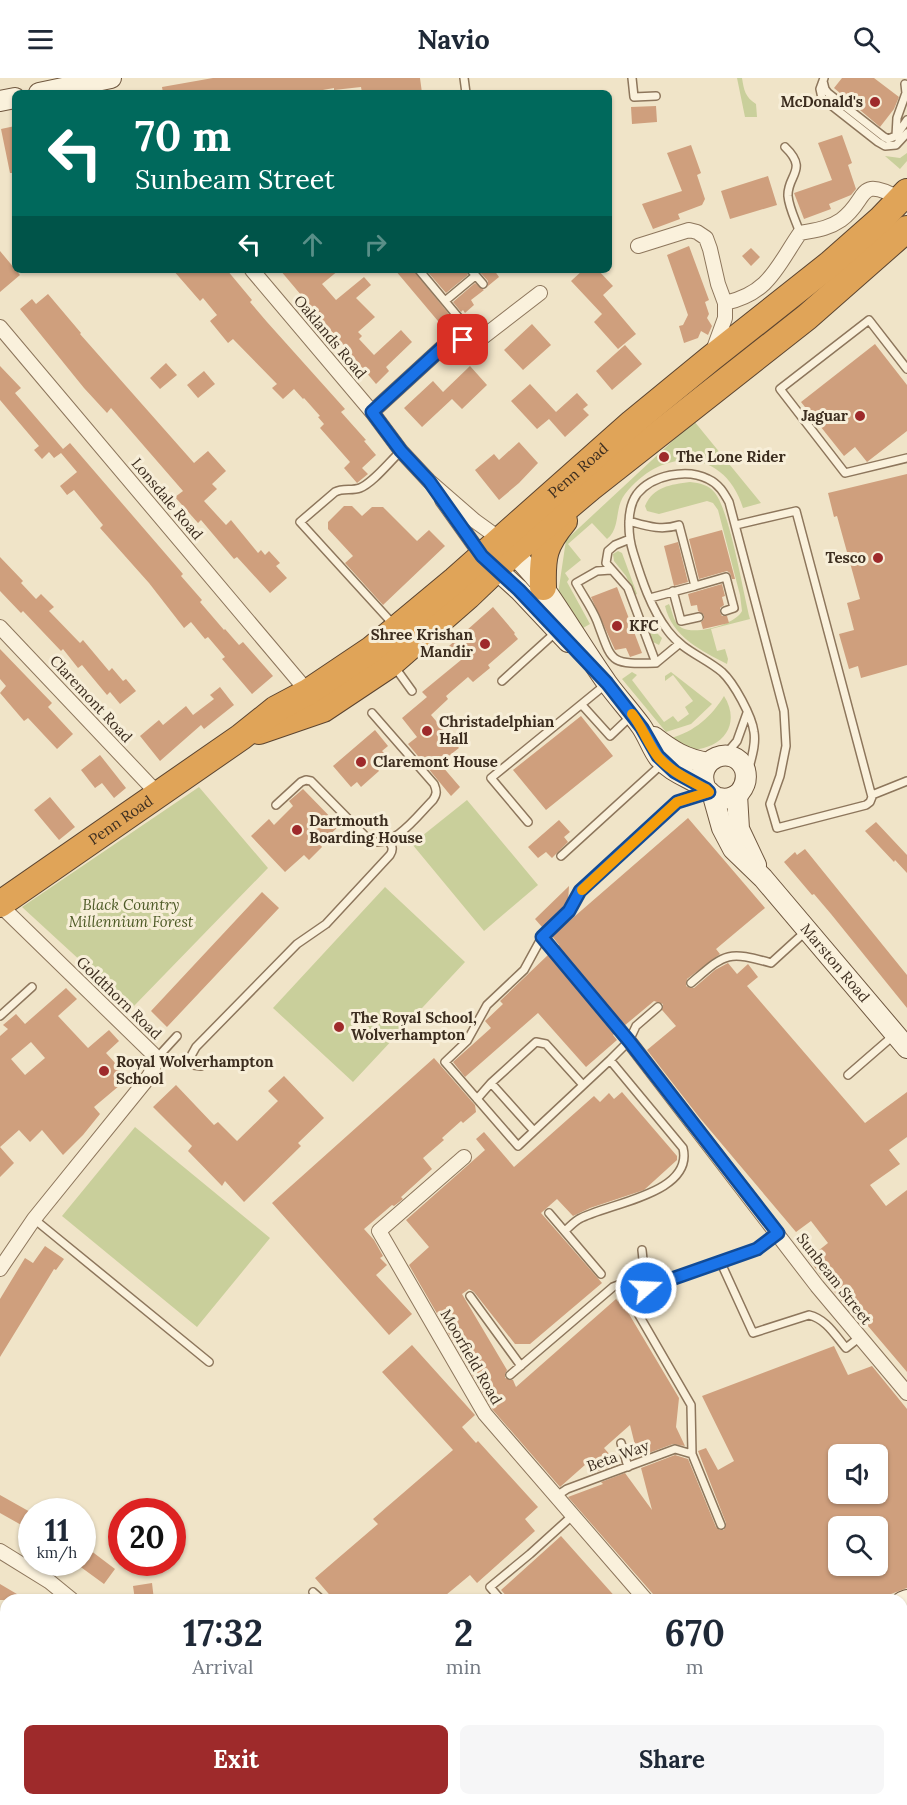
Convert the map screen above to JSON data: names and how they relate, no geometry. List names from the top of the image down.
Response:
{
  "streets": {
    "highway": ["Penn Road"],
    "street": [
      "Oaklands Road",
      "Lonsdale Road",
      "Claremont Road",
      "Marston Road",
      "Goldthorn Road",
      "Sunbeam Street",
      "Moorfield Road"
    ],
    "lane": ["Beta Way"]
  },
  "crossings": [
    ["Oaklands Road", "Penn Road"],
    ["Penn Road", "Lonsdale Road"],
    ["Penn Road", "Claremont Road"],
    ["Penn Road", "Goldthorn Road"],
    ["Moorfield Road", "Beta Way"]
  ],
  "parks": ["Black Country Millennium Forest"],
  "places": [
    "McDonald's",
    "Jaguar",
    "The Lone Rider",
    "Tesco",
    "KFC",
    "Shree Krishan Mandir",
    "Christadelphian Hall",
    "Claremont House",
    "Dartmouth Boarding House",
    "The Royal School, Wolverhampton",
    "Royal Wolverhampton School"
  ],
  "page": {
    "header": "Navio",
    "turn": ["70 m", "Sunbeam Street"],
    "speed": "11 km/h",
    "limit": "20",
    "eta": [
      "17:32",
      "Arrival",
      "2",
      "min",
      "670",
      "m"
    ],
    "buttons": ["Exit", "Share"]
  }
}
